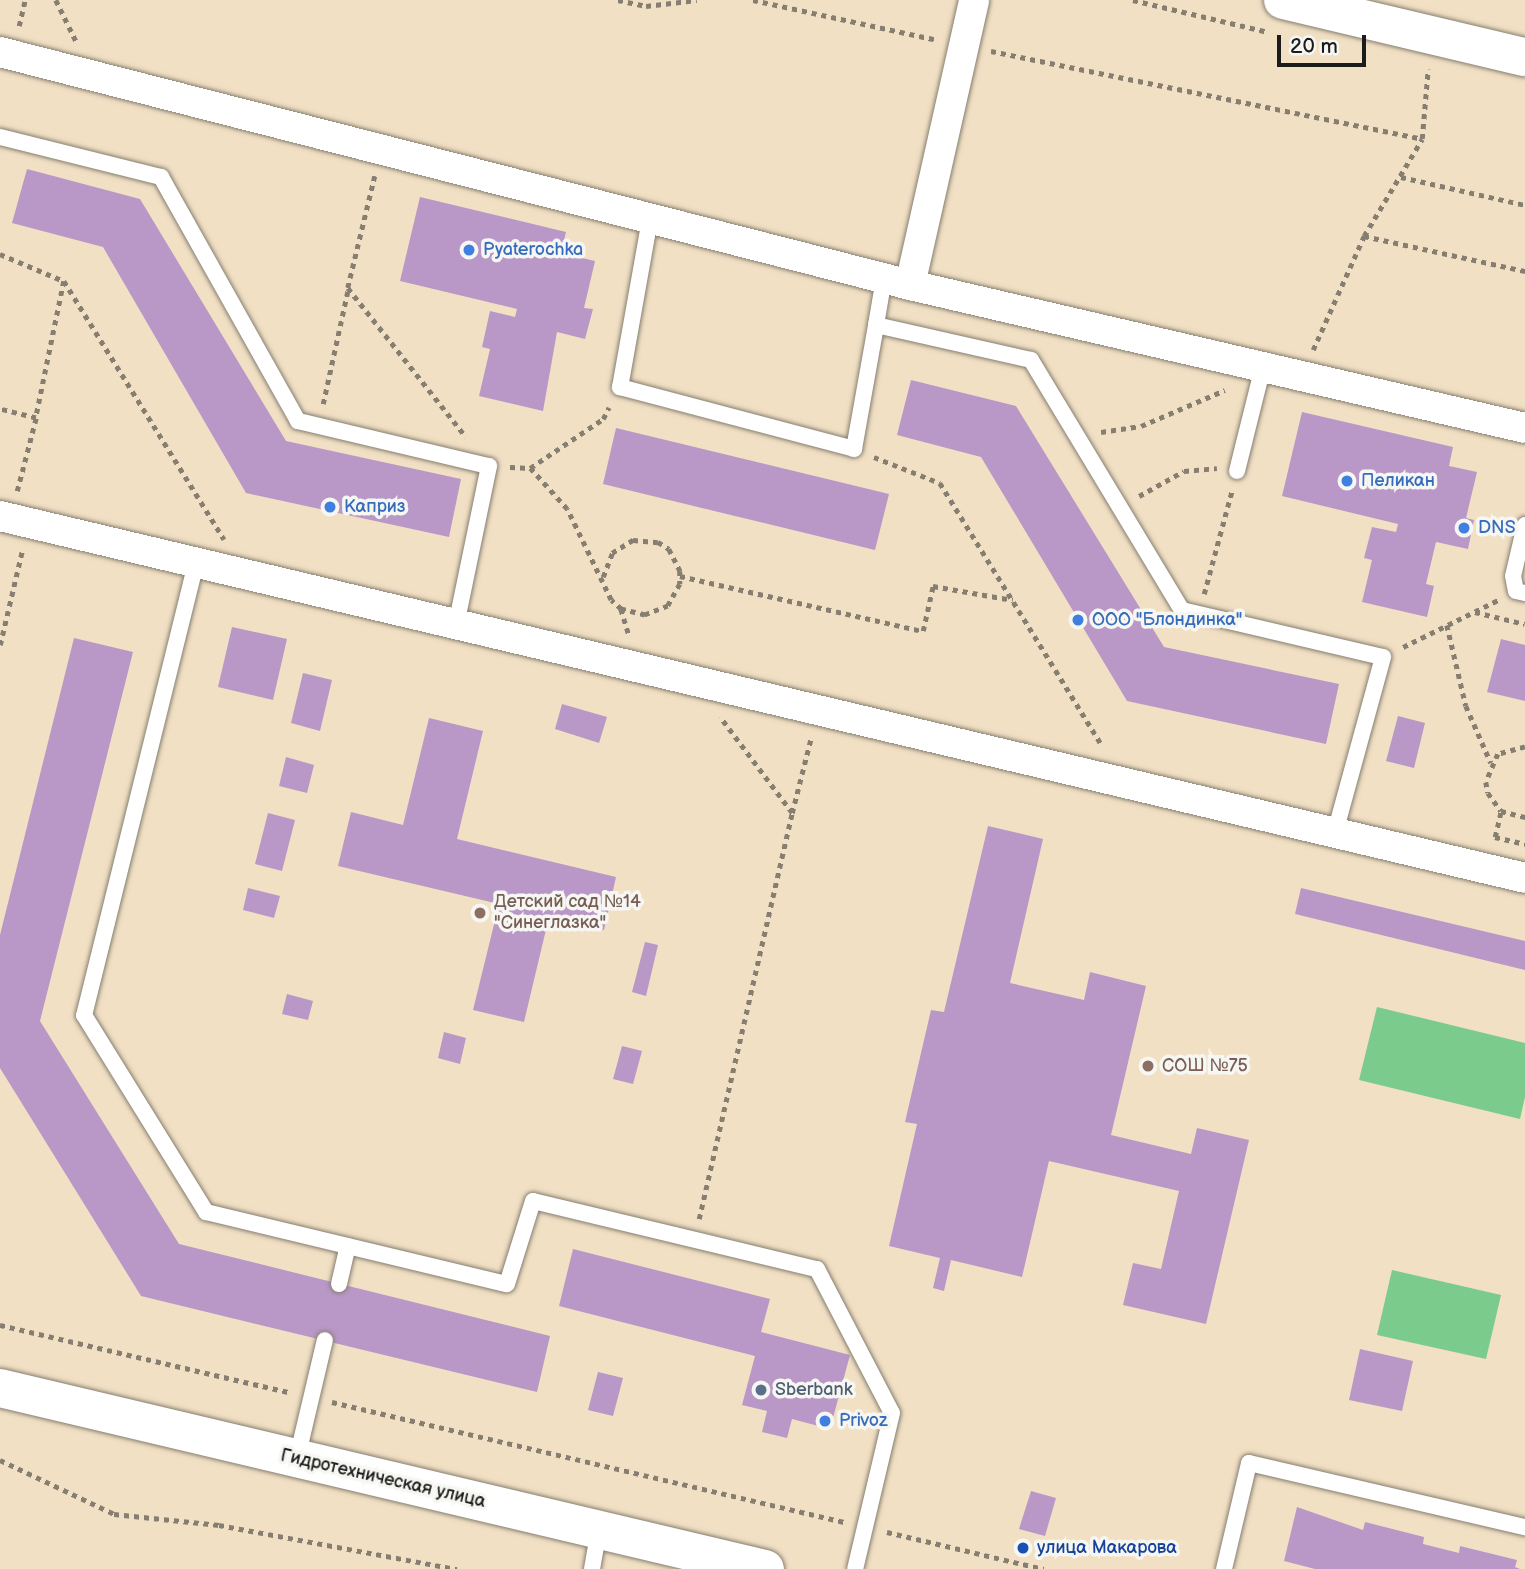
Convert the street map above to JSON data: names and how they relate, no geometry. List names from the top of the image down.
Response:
{
  "streets": {
    "main road": ["Гидротехническая улица"]
  },
  "places": [
    "Pyaterochka",
    "Пеликан",
    "Каприз",
    "DNS",
    "ООО \"Блондинка\"",
    "Детский сад №14 \"Синеглазка\"",
    "СОШ №75",
    "Sberbank",
    "Privoz",
    "улица Макарова"
  ],
  "scale_bar": "20 m"
}
